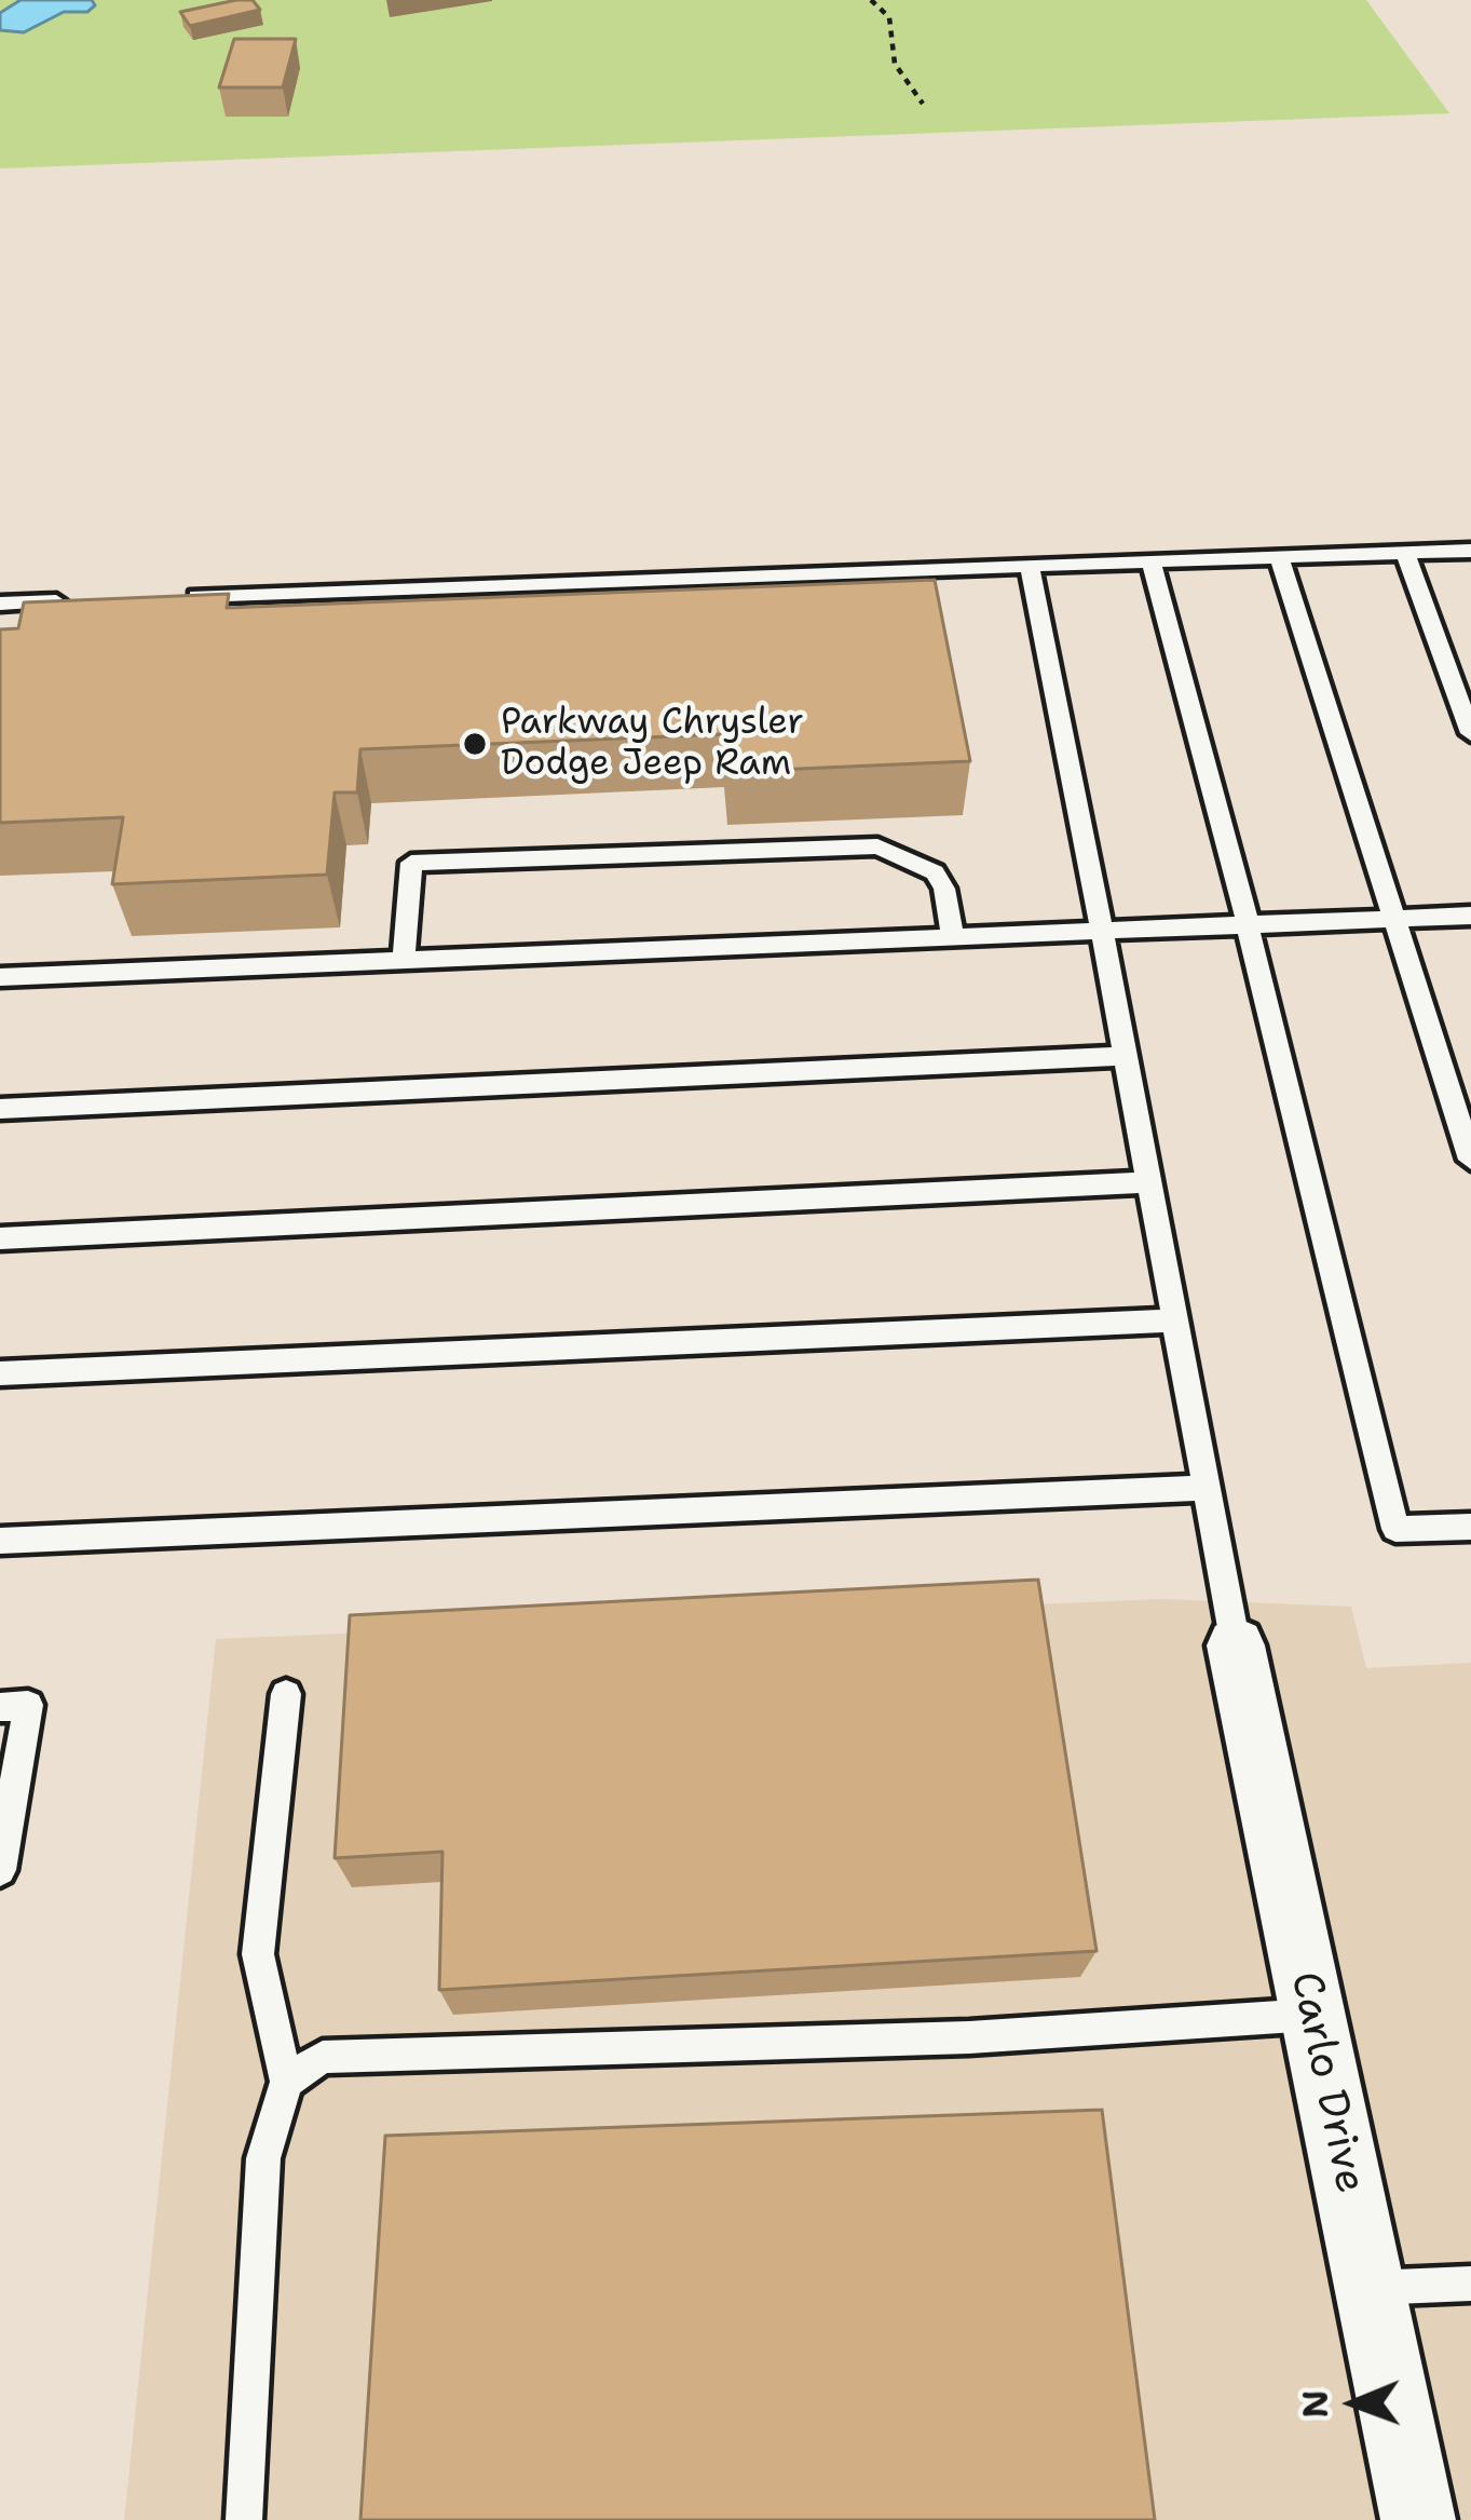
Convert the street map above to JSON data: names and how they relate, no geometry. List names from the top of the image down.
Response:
{
  "streets": {
    "street": ["Carlo Drive"]
  },
  "places": ["Parkway Chrysler Dodge Jeep Ram"],
  "north": "left"
}
